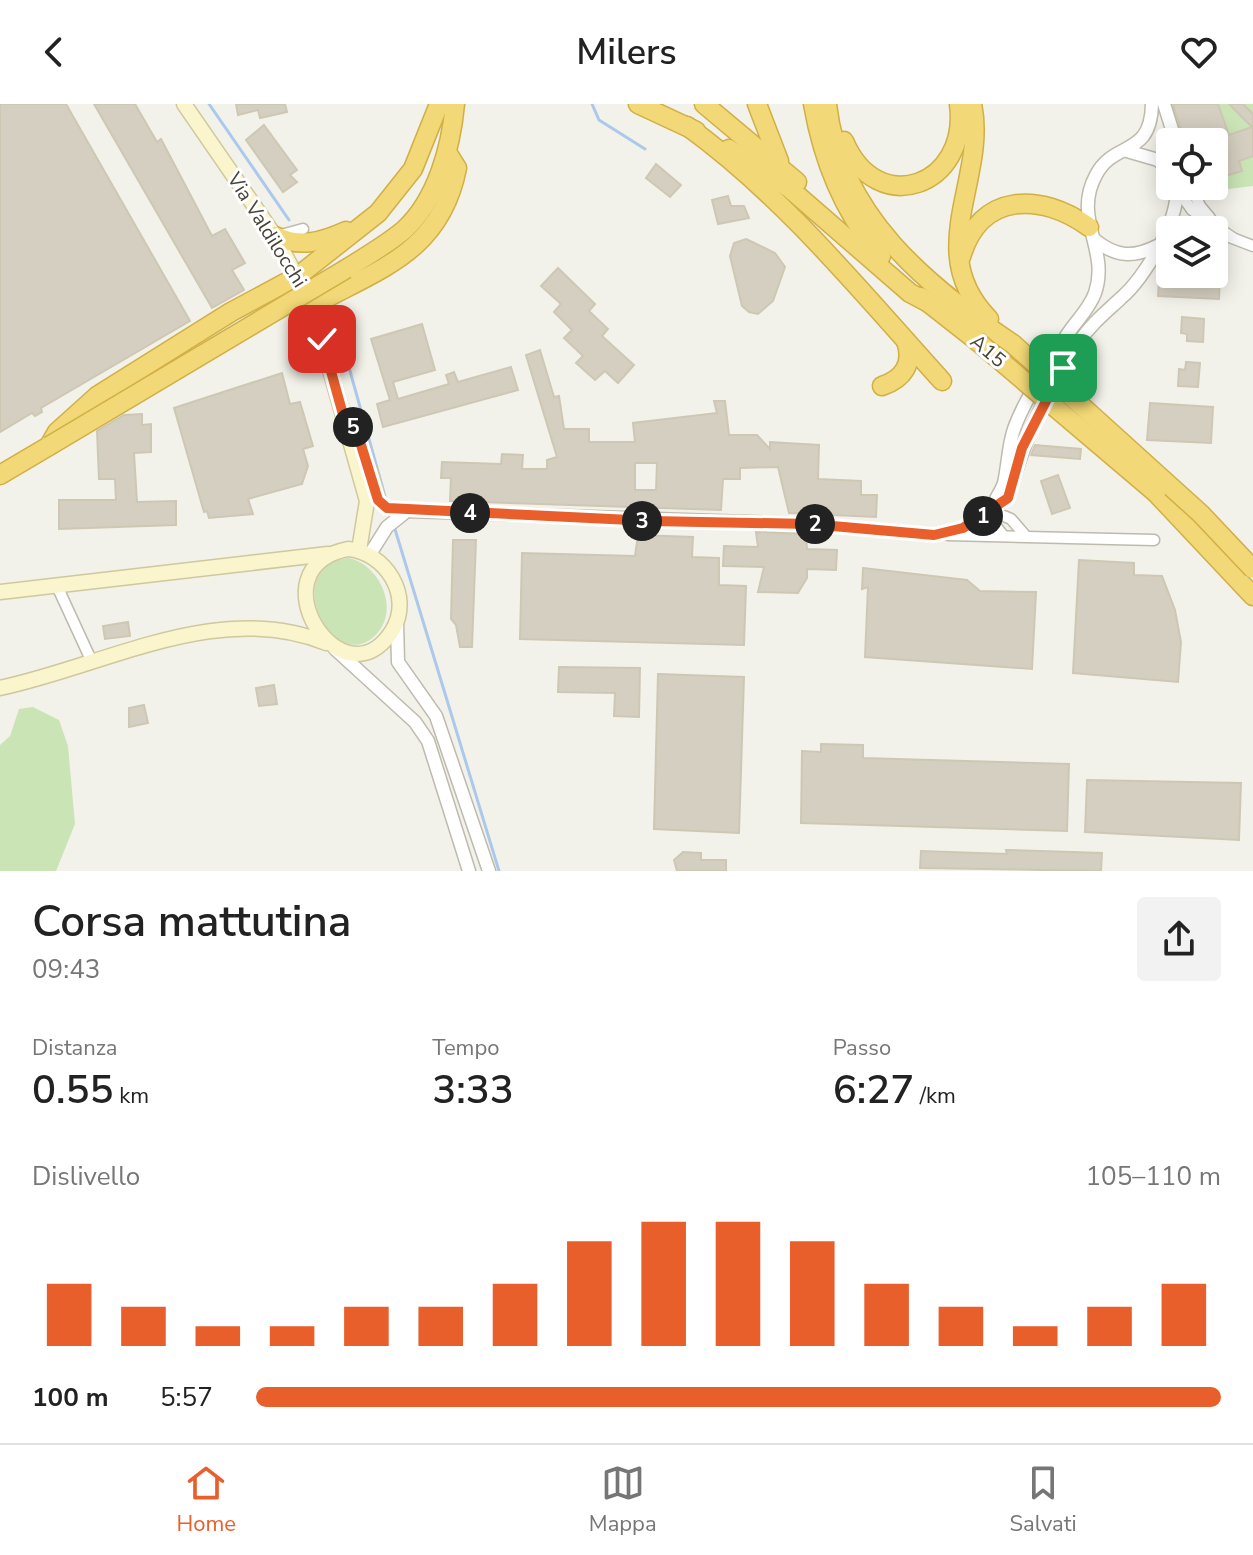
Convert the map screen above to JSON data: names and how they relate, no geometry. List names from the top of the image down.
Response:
{
  "streets": {
    "highway": ["A15"],
    "main road": ["Via Valdilocchi"]
  },
  "page": {
    "header": "Milers",
    "pins": [
      "5",
      "4",
      "1",
      "3",
      "2"
    ],
    "heading": ["Corsa mattutina", "09:43"],
    "stats": [
      ["Distanza", "0.55 km"],
      ["Tempo", "3:33"],
      ["Passo", "6:27 /km"]
    ],
    "chart": ["Dislivello", "105–110 m"],
    "list": [
      {
        "name": "100 m",
        "note": "5:57"
      }
    ],
    "tabs": ["Home", "Mappa", "Salvati"]
  }
}
